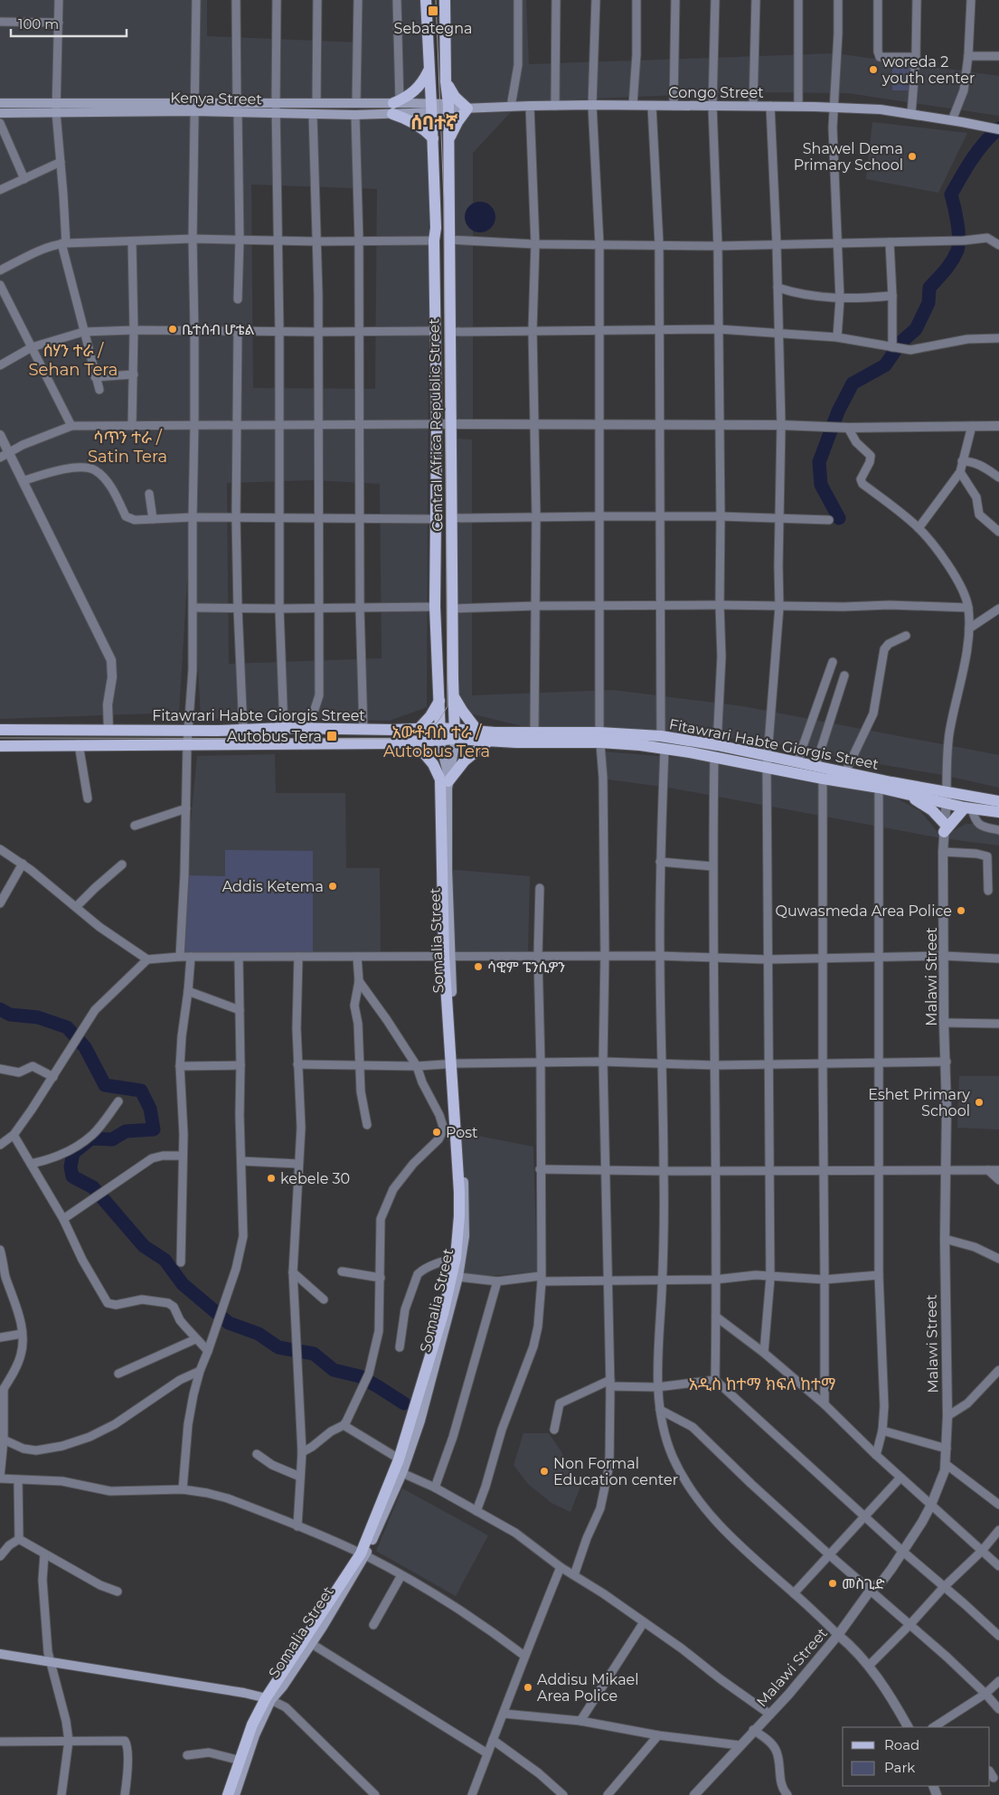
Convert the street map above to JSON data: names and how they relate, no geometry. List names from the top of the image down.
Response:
{
  "streets": {
    "main road": [
      "Congo Street",
      "Kenya Street",
      "Central Africa Republic Street",
      "Fitawrari Habte Giorgis Street",
      "Somalia Street"
    ],
    "street": ["Malawi Street"]
  },
  "crossings": [
    ["Congo Street", "Kenya Street"],
    ["Congo Street", "Central Africa Republic Street"],
    ["Central Africa Republic Street", "Fitawrari Habte Giorgis Street"],
    ["Central Africa Republic Street", "Somalia Street"],
    ["Fitawrari Habte Giorgis Street", "Somalia Street"],
    ["Fitawrari Habte Giorgis Street", "Malawi Street"]
  ],
  "districts": [
    "ሰባተኛ",
    "ሰሃን ተራ / Sehan Tera",
    "ሳጥን ተራ / Satin Tera",
    "አውቶብስ ተራ / Autobus Tera",
    "አዲስ ከተማ ክፍለ ከተማ"
  ],
  "places": {
    "transit": ["Sebategna", "Autobus Tera"],
    "other": [
      "woreda 2 youth center",
      "Shawel Dema Primary School",
      "ቤተሰብ ሆቴል",
      "Addis Ketema",
      "Quwasmeda Area Police",
      "ሳዊም ፔንሲዎን",
      "Eshet Primary School",
      "Post",
      "kebele 30",
      "Non Formal Education center",
      "መስጊድ",
      "Addisu Mikael Area Police"
    ]
  },
  "legend": ["Road", "Park"],
  "scale_bar": "100 m"
}
